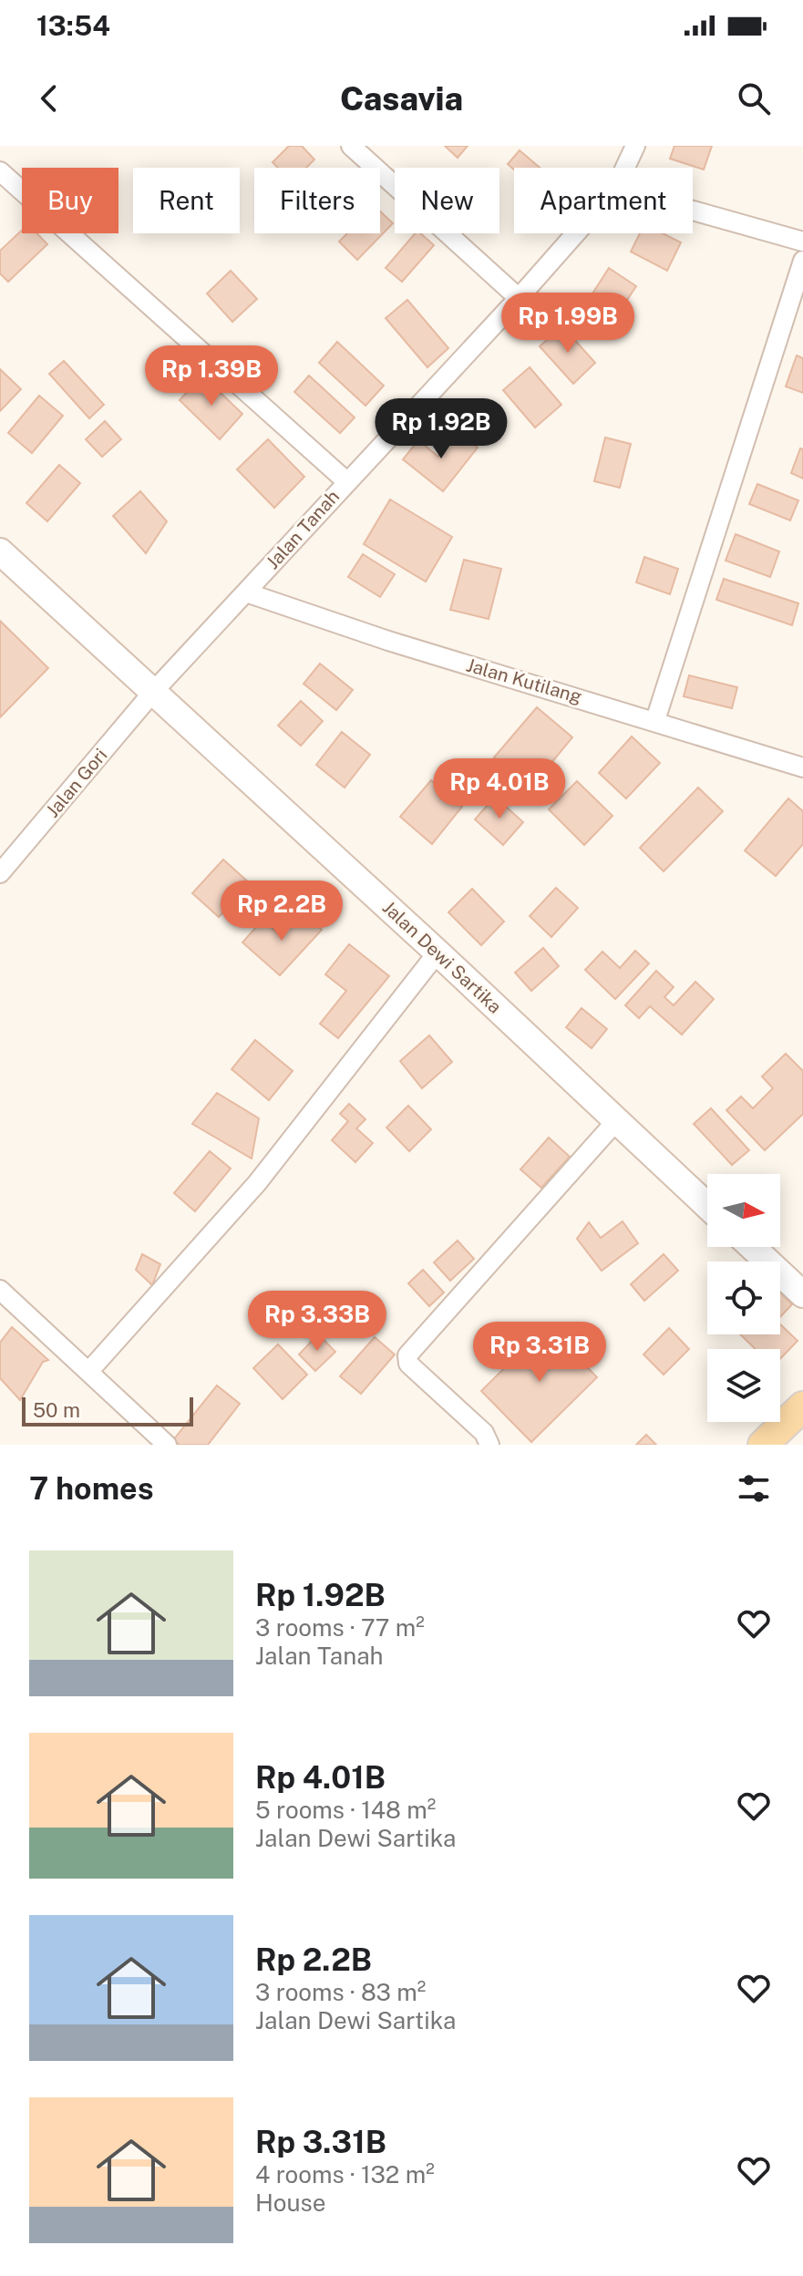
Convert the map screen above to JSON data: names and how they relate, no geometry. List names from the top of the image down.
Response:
{
  "streets": {
    "main road": ["Jalan Dewi Sartika"],
    "street": ["Jalan Tanah", "Jalan Kutilang", "Jalan Gori"]
  },
  "crossings": [
    ["Jalan Tanah", "Jalan Kutilang"],
    ["Jalan Tanah", "Jalan Gori"],
    ["Jalan Tanah", "Jalan Dewi Sartika"],
    ["Jalan Gori", "Jalan Dewi Sartika"]
  ],
  "scale_bar": "50 m",
  "north": "right",
  "page": {
    "status": "13:54",
    "header": "Casavia",
    "chip": [
      "Buy",
      "Rent",
      "Filters",
      "New",
      "Apartment"
    ],
    "price": [
      "Rp 1.99B",
      "Rp 1.39B",
      "Rp 1.92B",
      "Rp 4.01B",
      "Rp 2.2B",
      "Rp 3.33B",
      "Rp 3.31B"
    ],
    "scale": "50 m",
    "heading": "7 homes",
    "list": [
      {
        "name": "Rp 1.92B",
        "note": "3 rooms · 77 m² · Jalan Tanah"
      },
      {
        "name": "Rp 4.01B",
        "note": "5 rooms · 148 m² · Jalan Dewi Sartika"
      },
      {
        "name": "Rp 2.2B",
        "note": "3 rooms · 83 m² · Jalan Dewi Sartika"
      },
      {
        "name": "Rp 3.31B",
        "note": "4 rooms · 132 m² · House"
      }
    ]
  }
}
